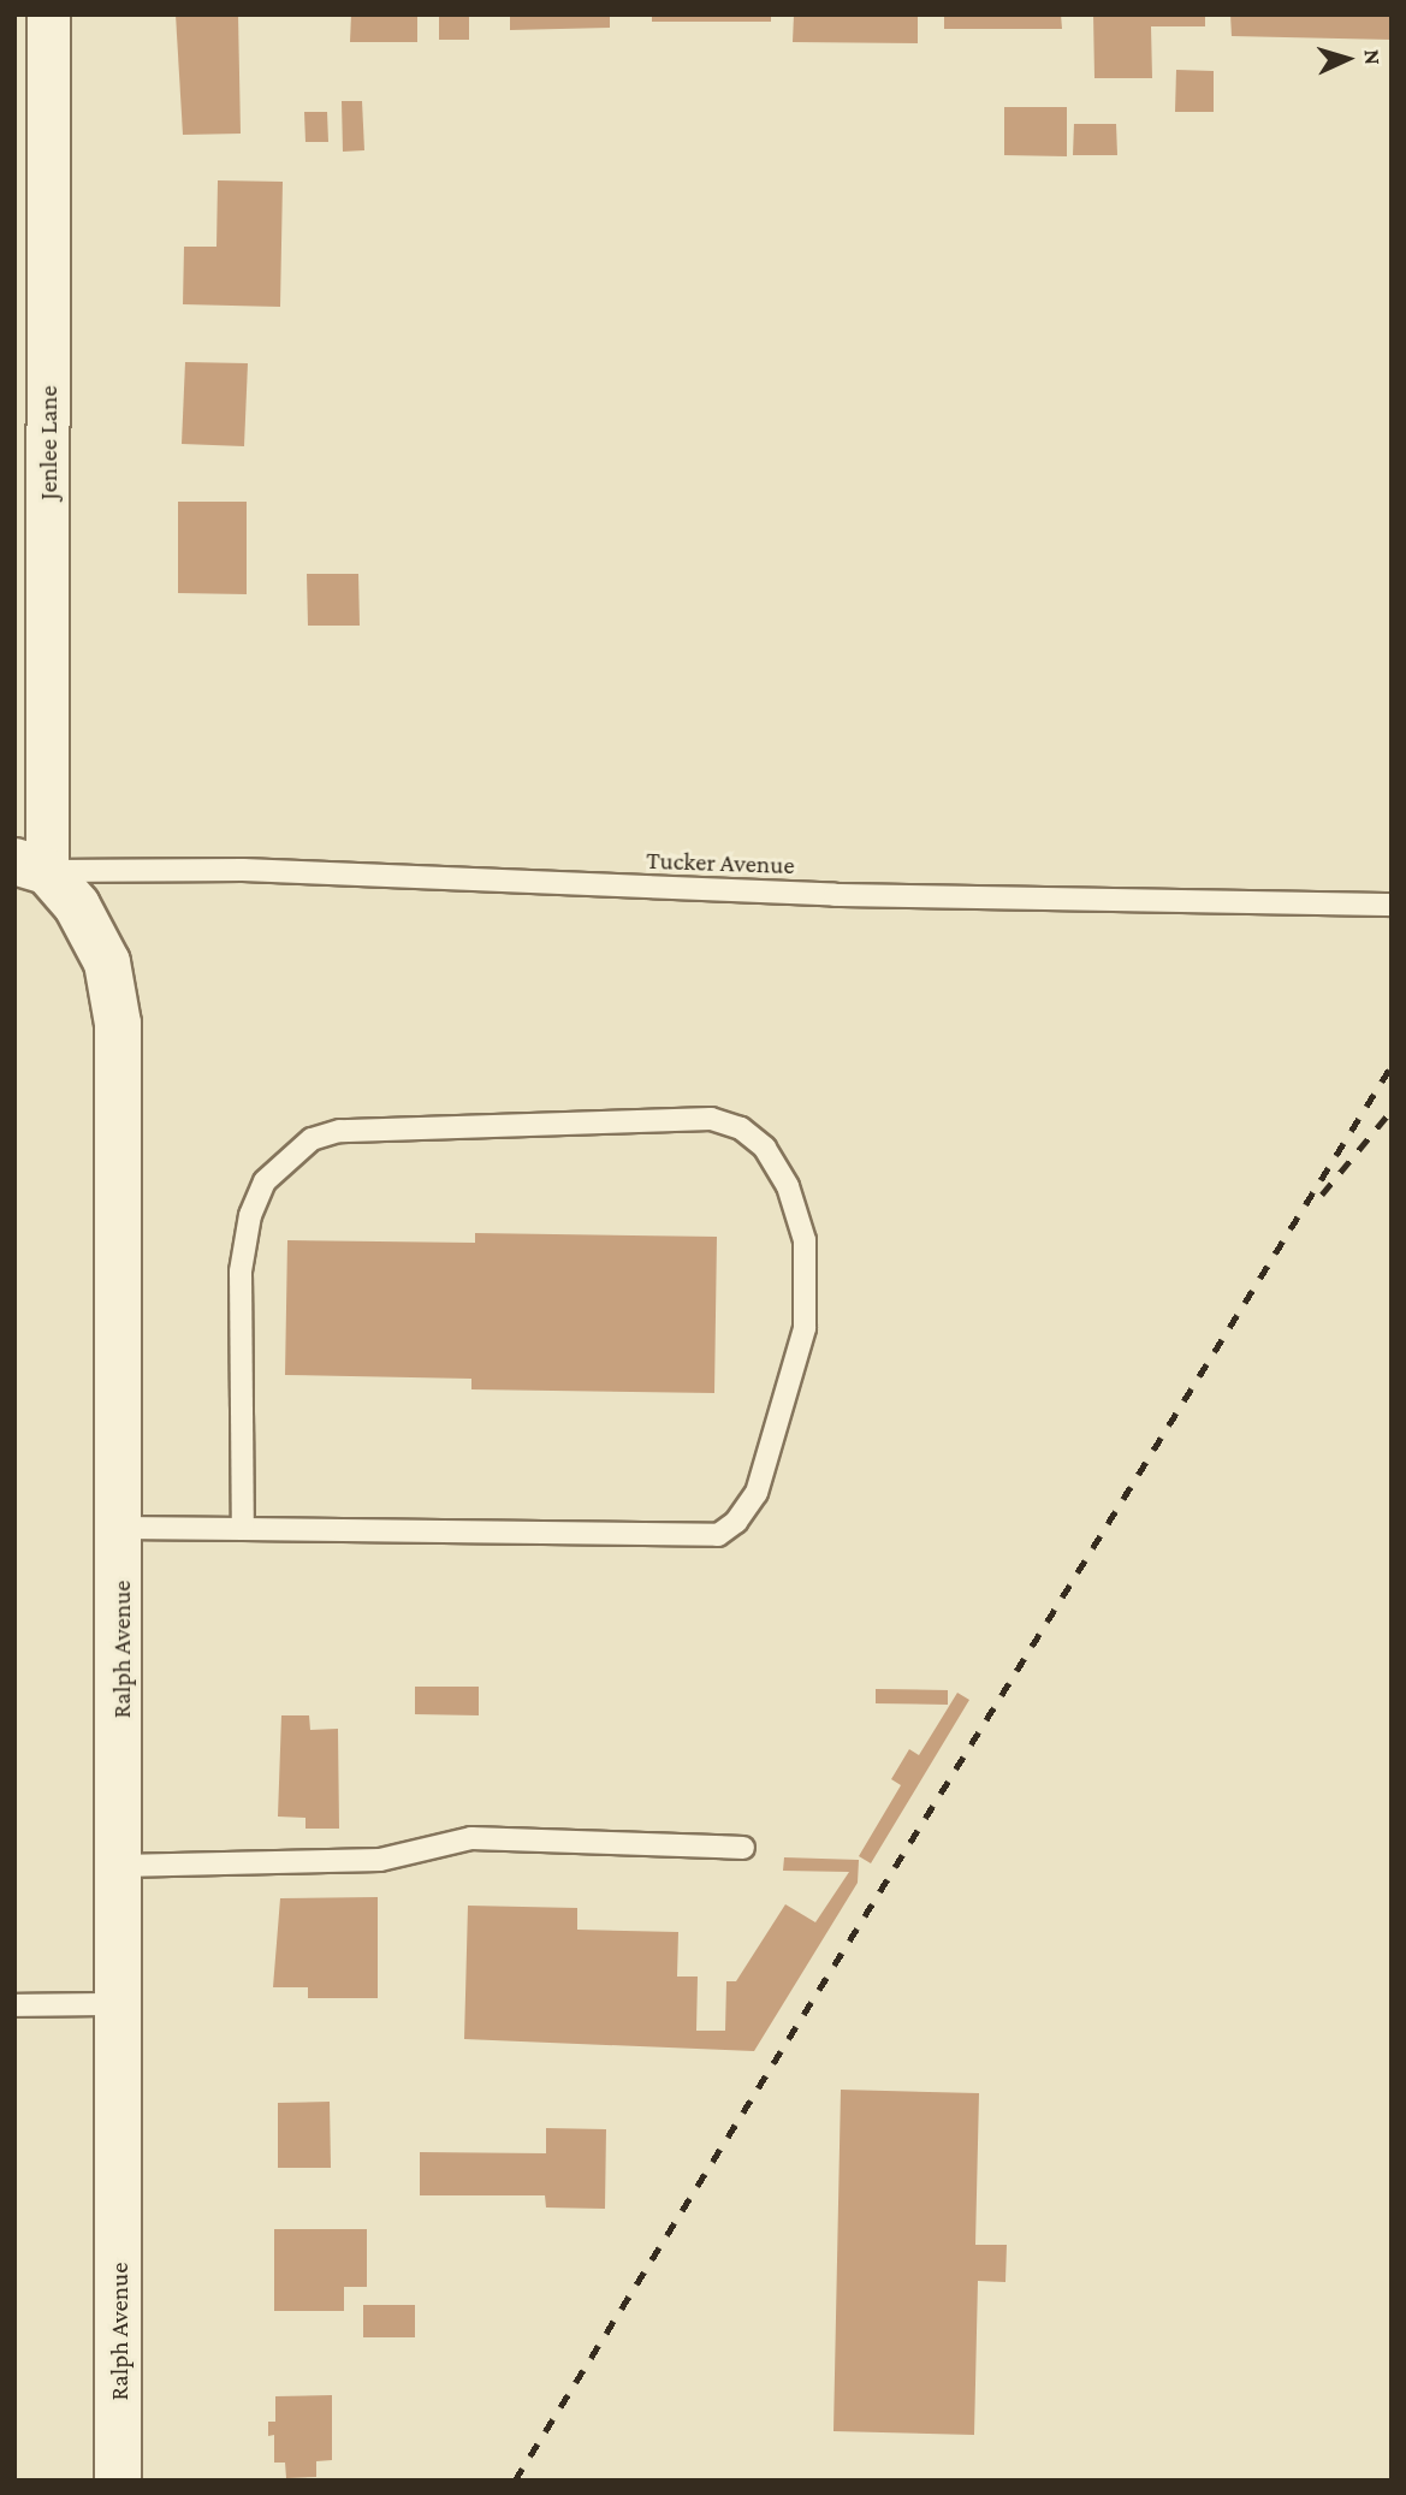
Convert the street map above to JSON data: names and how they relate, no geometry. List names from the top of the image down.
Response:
{
  "streets": {
    "street": ["Jenlee Lane", "Ralph Avenue"],
    "lane": ["Tucker Avenue"]
  },
  "crossings": [
    ["Jenlee Lane", "Tucker Avenue"],
    ["Jenlee Lane", "Ralph Avenue"],
    ["Tucker Avenue", "Ralph Avenue"]
  ],
  "north": "right"
}
